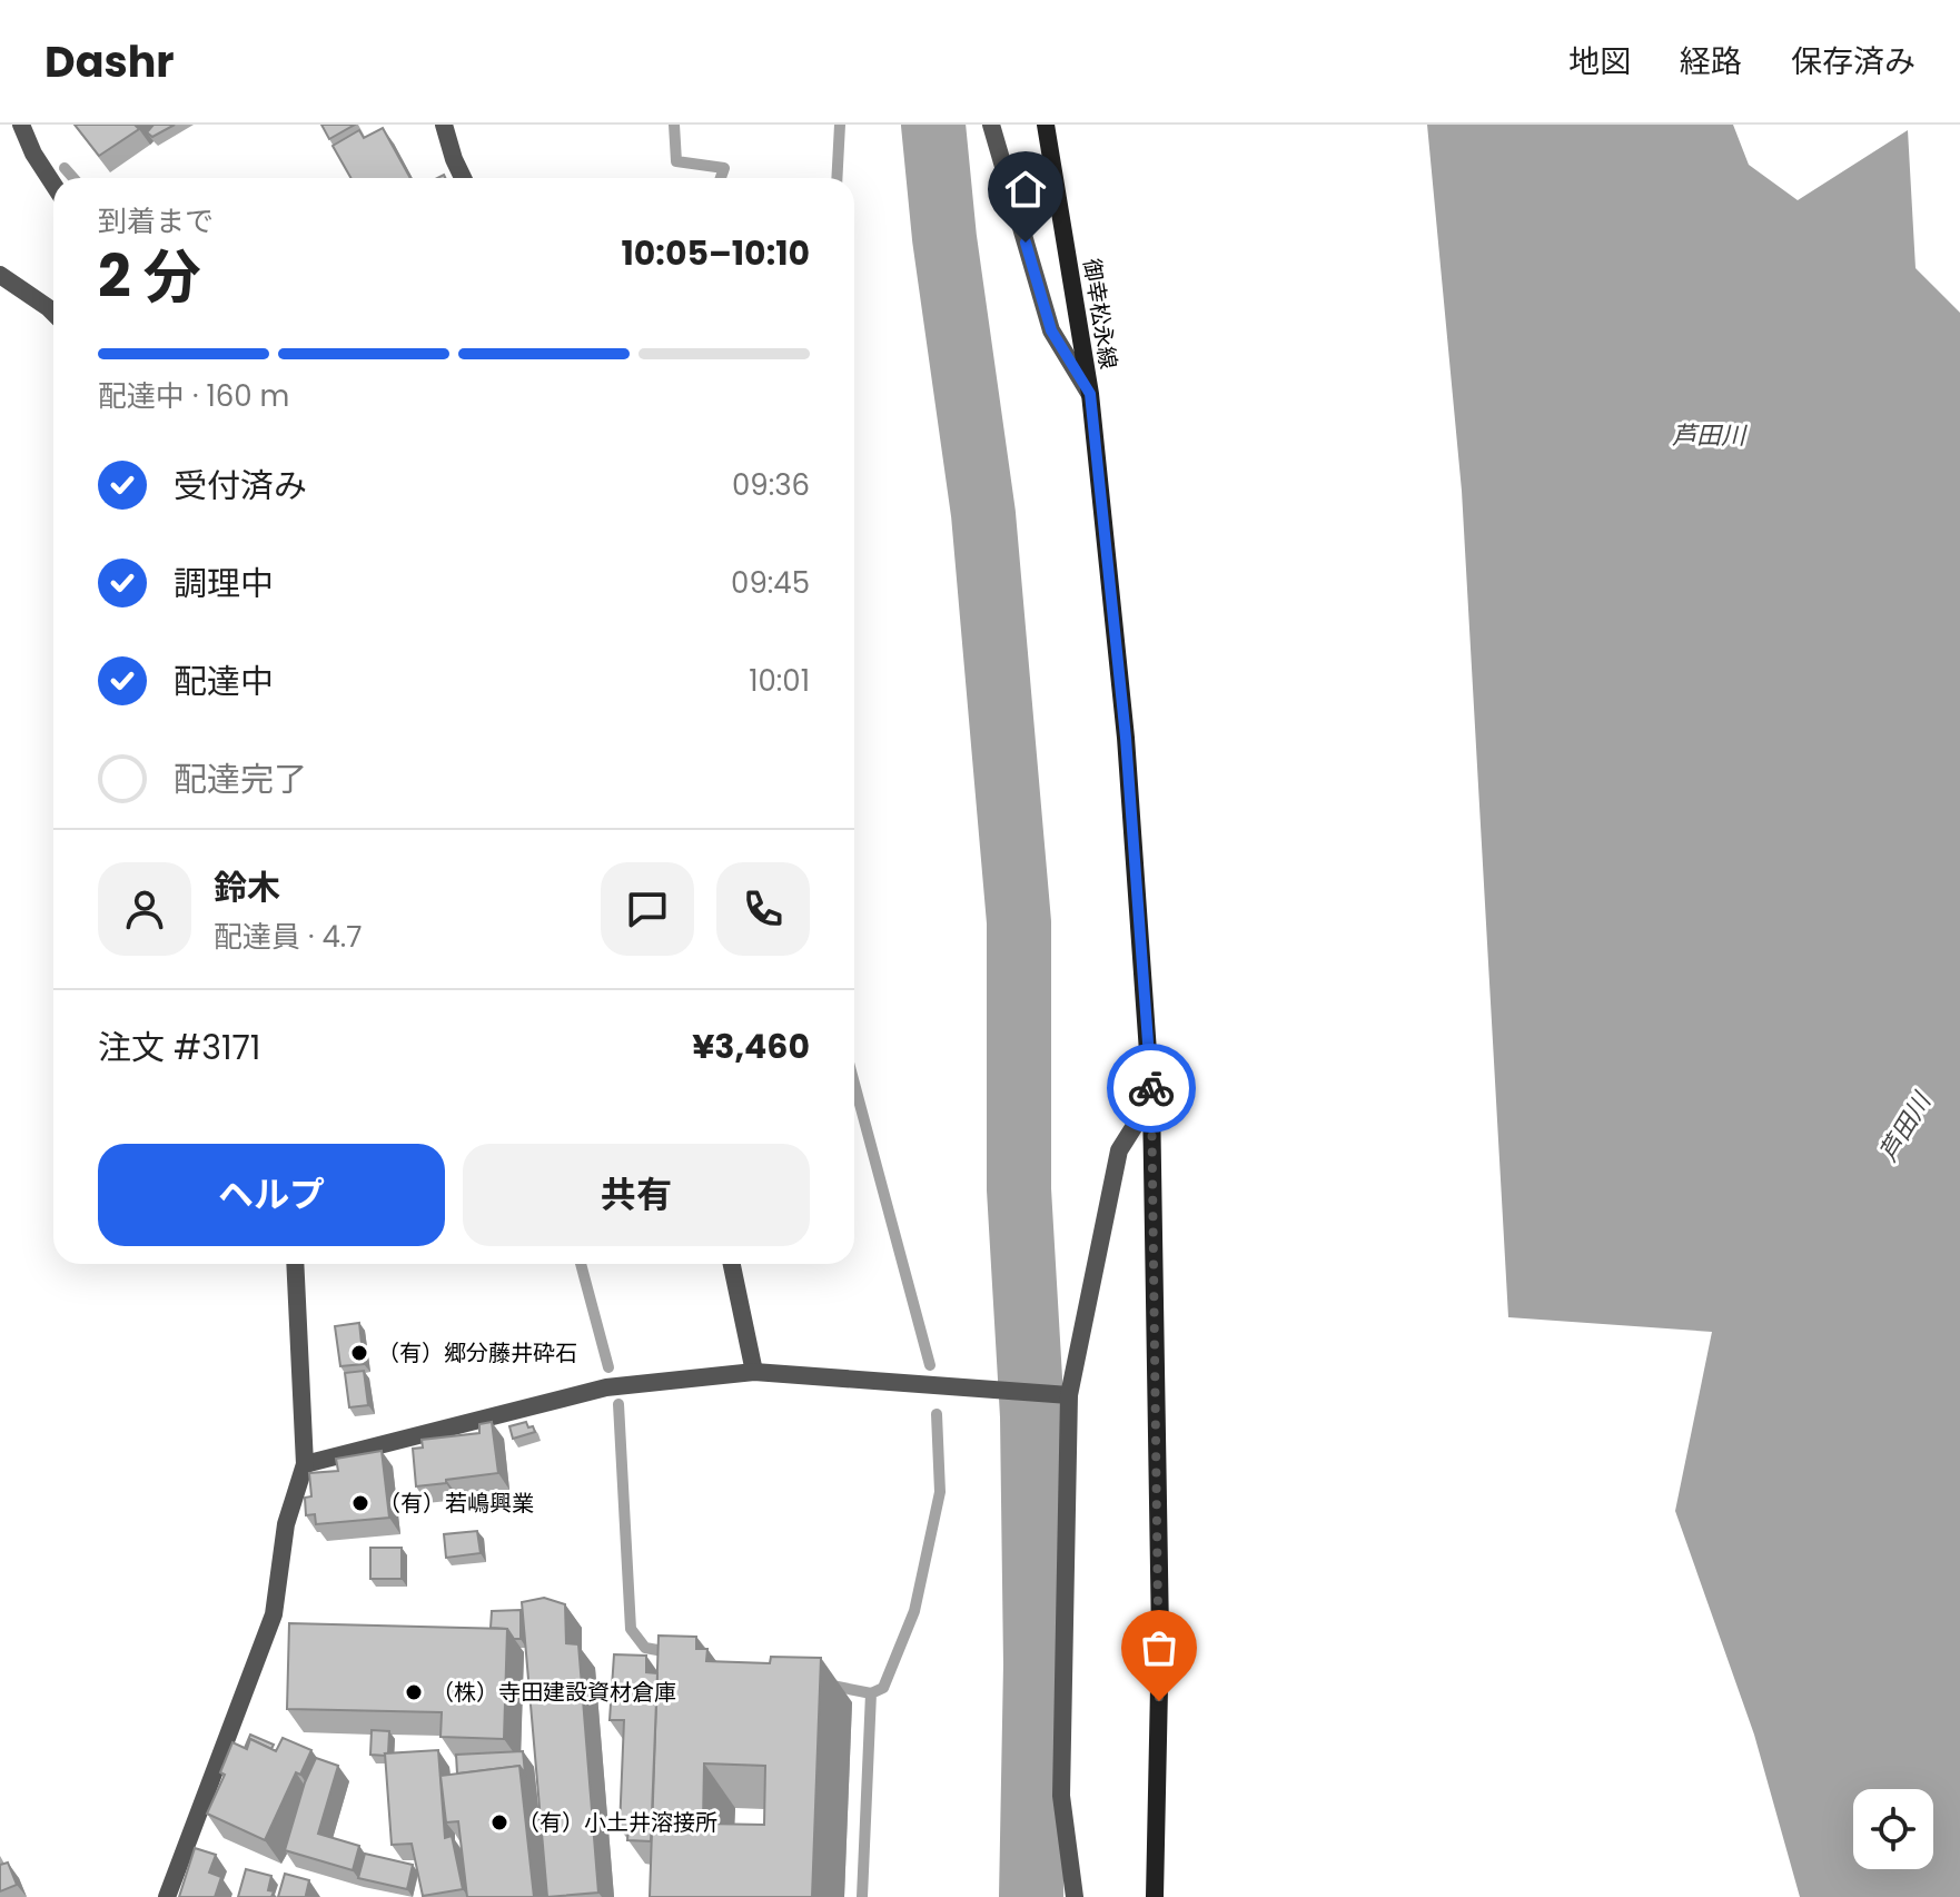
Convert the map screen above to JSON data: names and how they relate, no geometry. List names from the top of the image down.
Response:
{
  "streets": {
    "main road": ["御幸松永線"]
  },
  "water": ["芦田川"],
  "places": [
    "（有）郷分藤井砕石",
    "（有）若嶋興業",
    "（株）寺田建設資材倉庫",
    "（有）小土井溶接所"
  ],
  "page": {
    "header": "Dashr",
    "nav": ["地図", "経路", "保存済み"],
    "heading": ["2 分", "到着まで", "10:05–10:10"],
    "panel": [
      "鈴木",
      "配達員 · 4.7",
      "注文 #3171",
      "¥3,460"
    ],
    "bar": "配達中 · 160 m",
    "list": [
      ["受付済み", "09:36"],
      ["調理中", "09:45"],
      ["配達中", "10:01"],
      "配達完了"
    ],
    "buttons": ["ヘルプ", "共有"]
  }
}
